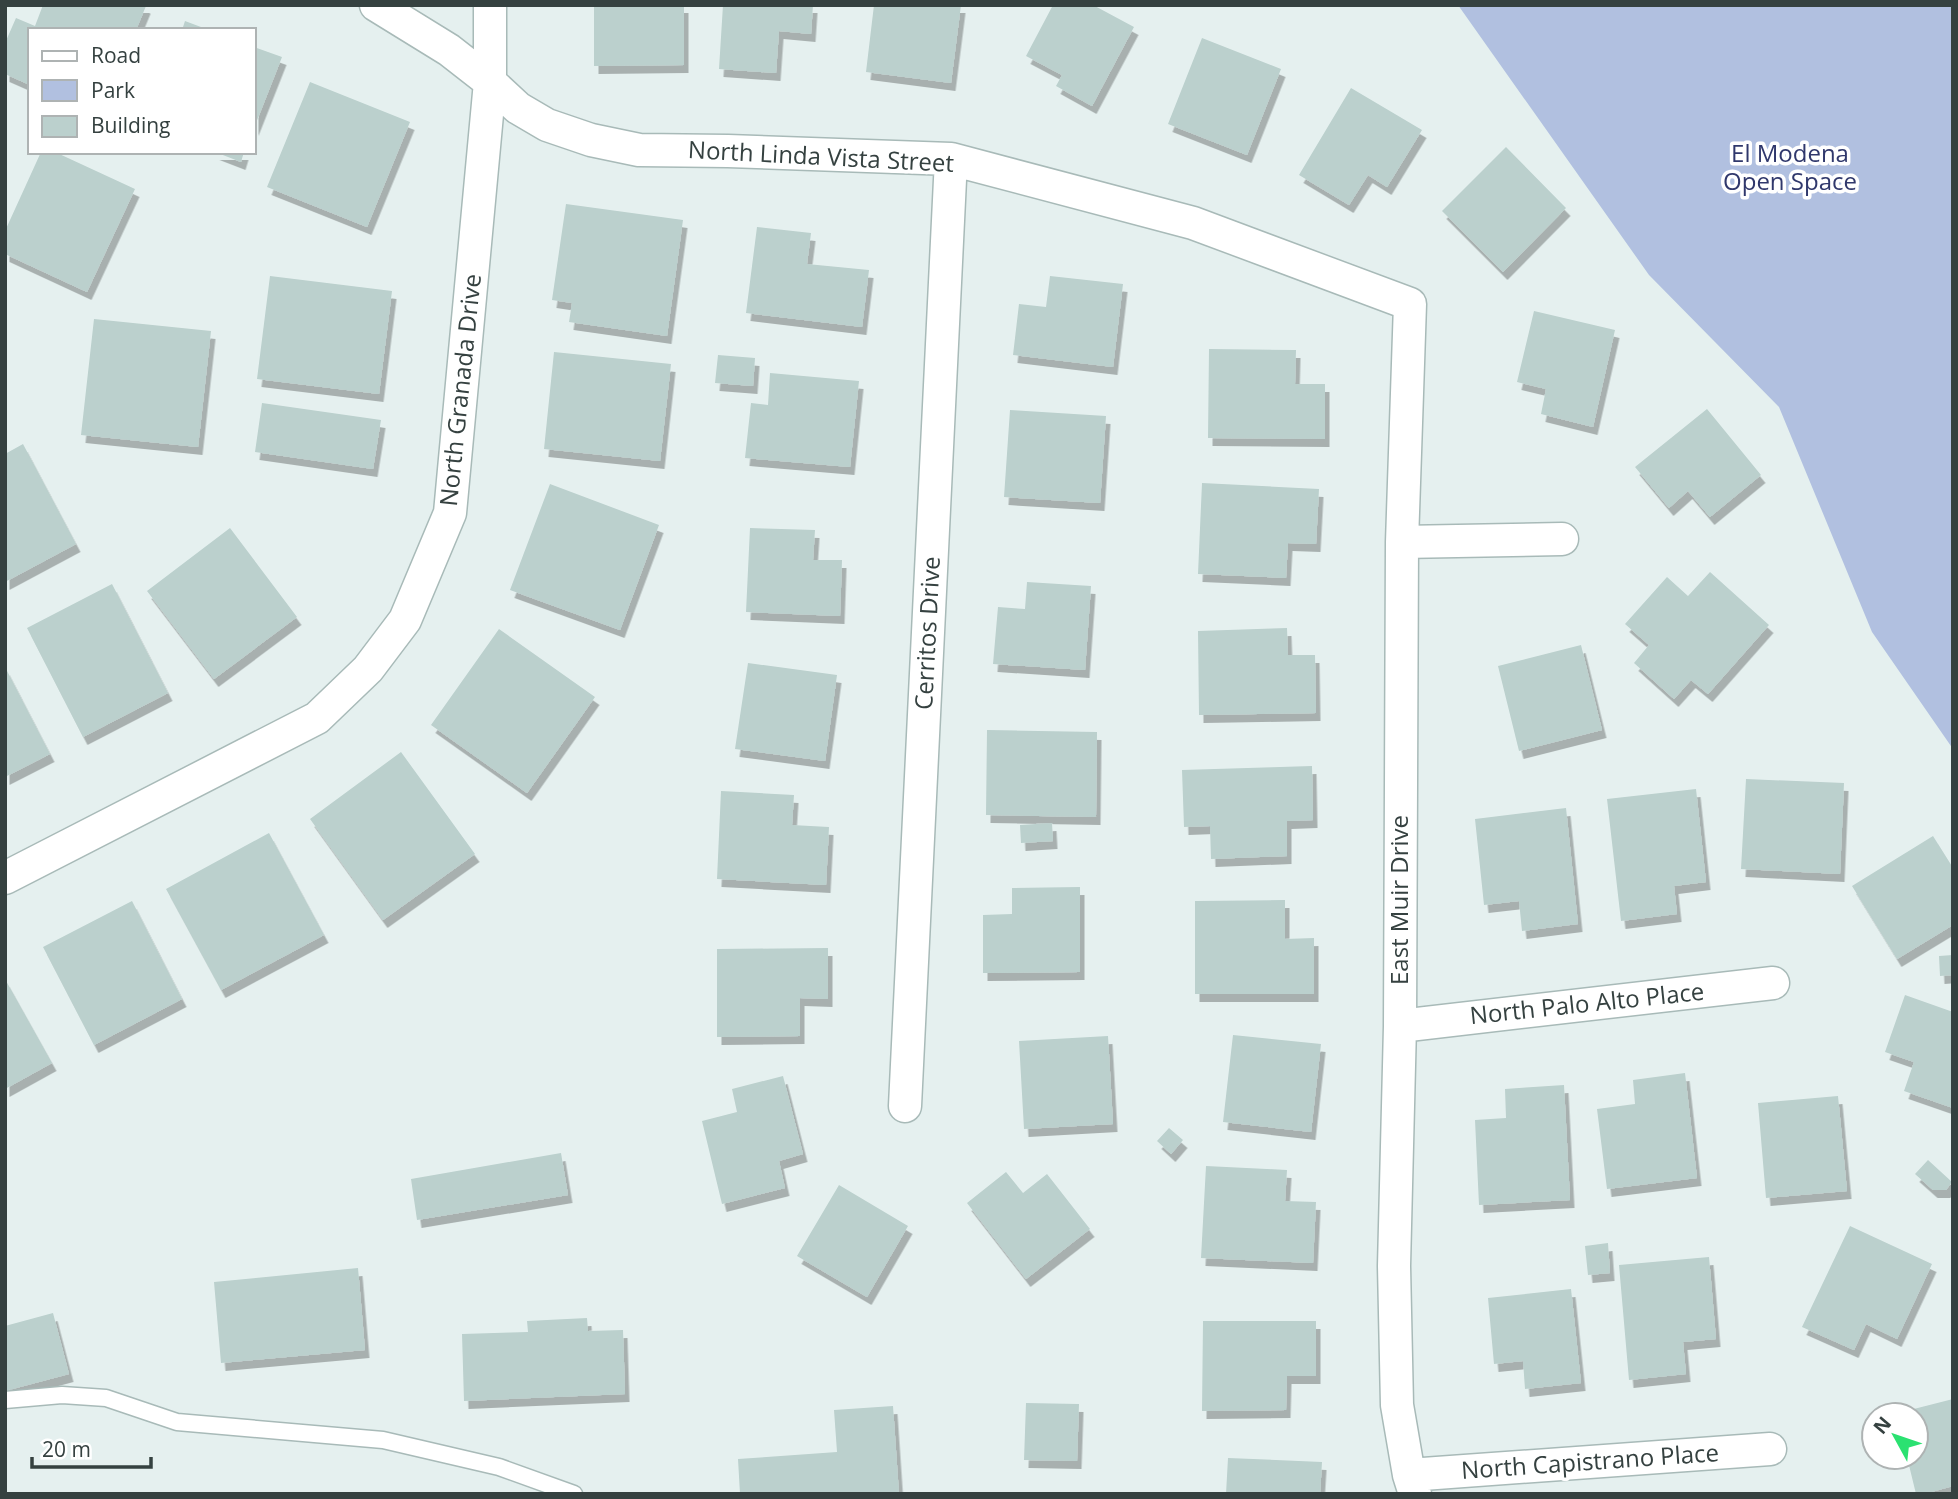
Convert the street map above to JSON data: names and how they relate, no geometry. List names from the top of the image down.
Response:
{
  "streets": {
    "street": [
      "North Linda Vista Street",
      "North Granada Drive",
      "Cerritos Drive",
      "East Muir Drive",
      "North Palo Alto Place",
      "North Capistrano Place"
    ]
  },
  "crossings": [
    ["North Linda Vista Street", "North Granada Drive"],
    ["North Linda Vista Street", "Cerritos Drive"],
    ["North Linda Vista Street", "East Muir Drive"],
    ["East Muir Drive", "North Palo Alto Place"],
    ["East Muir Drive", "North Capistrano Place"]
  ],
  "parks": ["El Modena Open Space"],
  "legend": ["Road", "Park", "Building"],
  "scale_bar": "20 m",
  "north": "top left"
}
